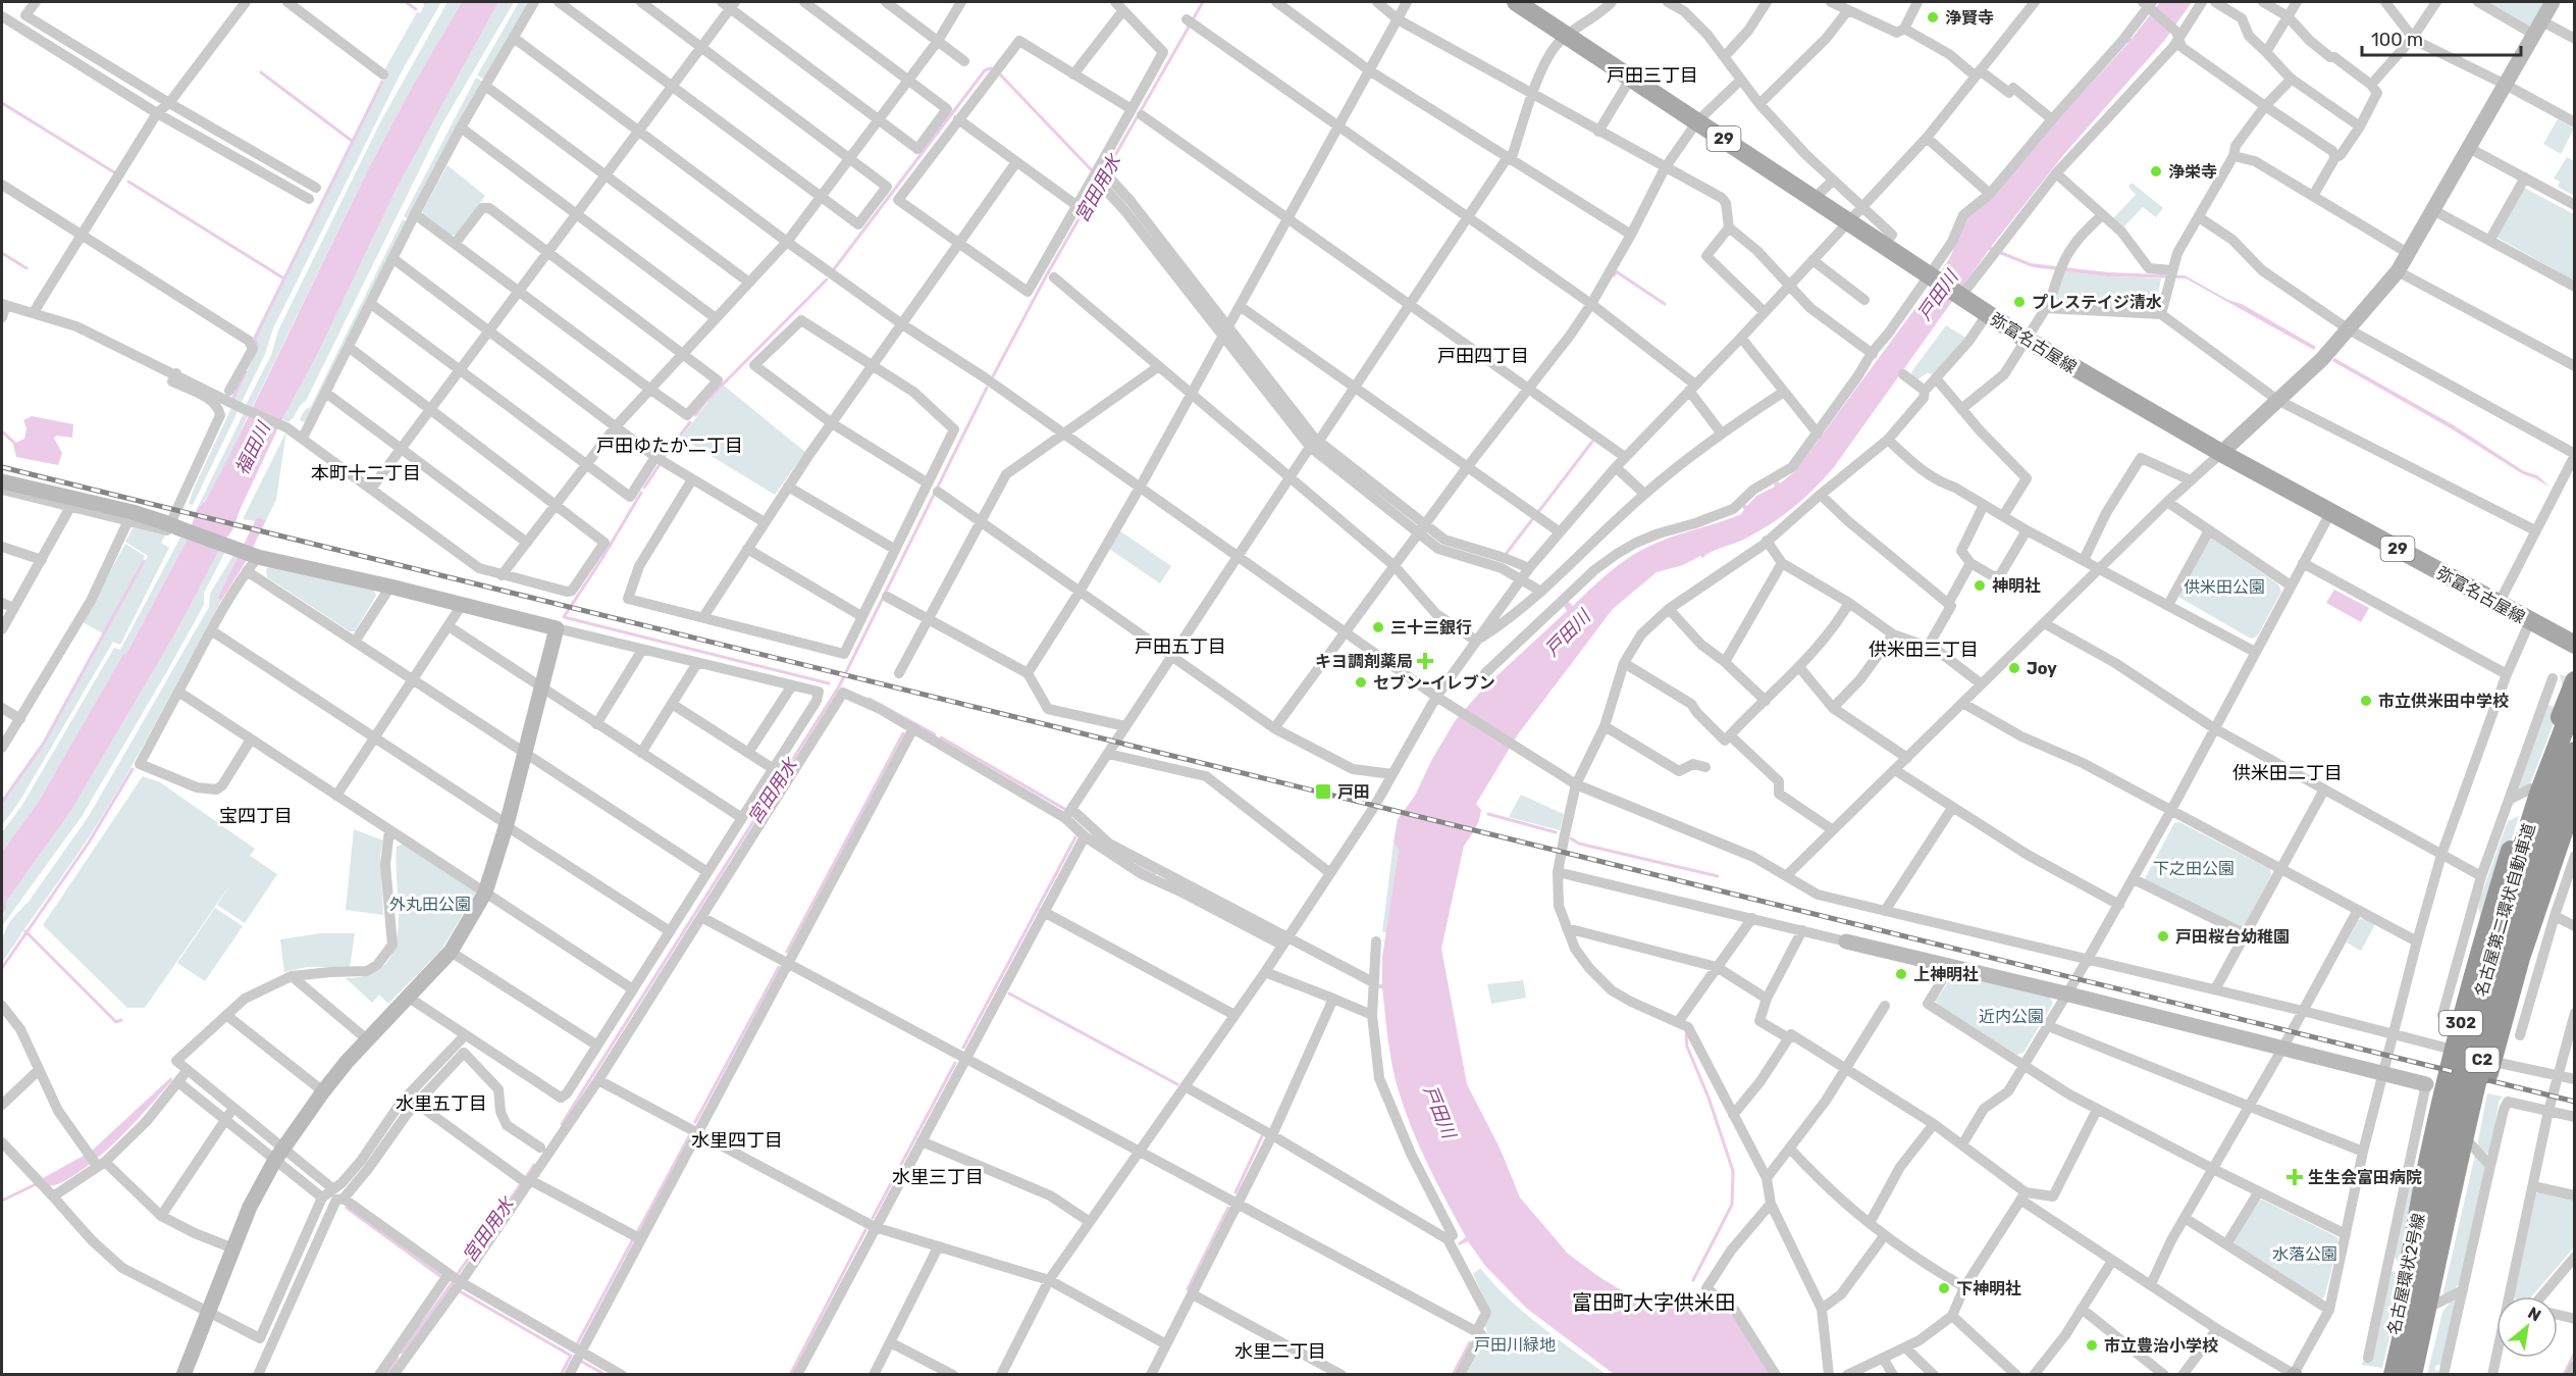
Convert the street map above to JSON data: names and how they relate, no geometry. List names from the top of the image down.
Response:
{
  "streets": {
    "highway": [
      "名古屋第二環状自動車道",
      "302",
      "C2",
      "名古屋環状2号線"
    ],
    "main road": ["29", "弥富名古屋線"]
  },
  "districts": [
    "戸田三丁目",
    "戸田四丁目",
    "戸田ゆたか二丁目",
    "本町十二丁目",
    "戸田五丁目",
    "供米田三丁目",
    "供米田二丁目",
    "宝四丁目",
    "水里五丁目",
    "水里四丁目",
    "水里三丁目",
    "富田町大字供米田",
    "水里二丁目"
  ],
  "water": ["宮田用水", "戸田川", "福田川"],
  "parks": [
    "供米田公園",
    "下之田公園",
    "外丸田公園",
    "近内公園",
    "水落公園",
    "戸田川緑地"
  ],
  "places": {
    "other": [
      "浄賢寺",
      "浄栄寺",
      "プレステイジ清水",
      "神明社",
      "三十三銀行",
      "Joy",
      "セブン-イレブン",
      "市立供米田中学校",
      "戸田桜台幼稚園",
      "上神明社",
      "下神明社",
      "市立豊治小学校"
    ],
    "health": ["キヨ調剤薬局", "生生会富田病院"],
    "transit": ["戸田"]
  },
  "scale_bar": "100 m",
  "north": "top right"
}
